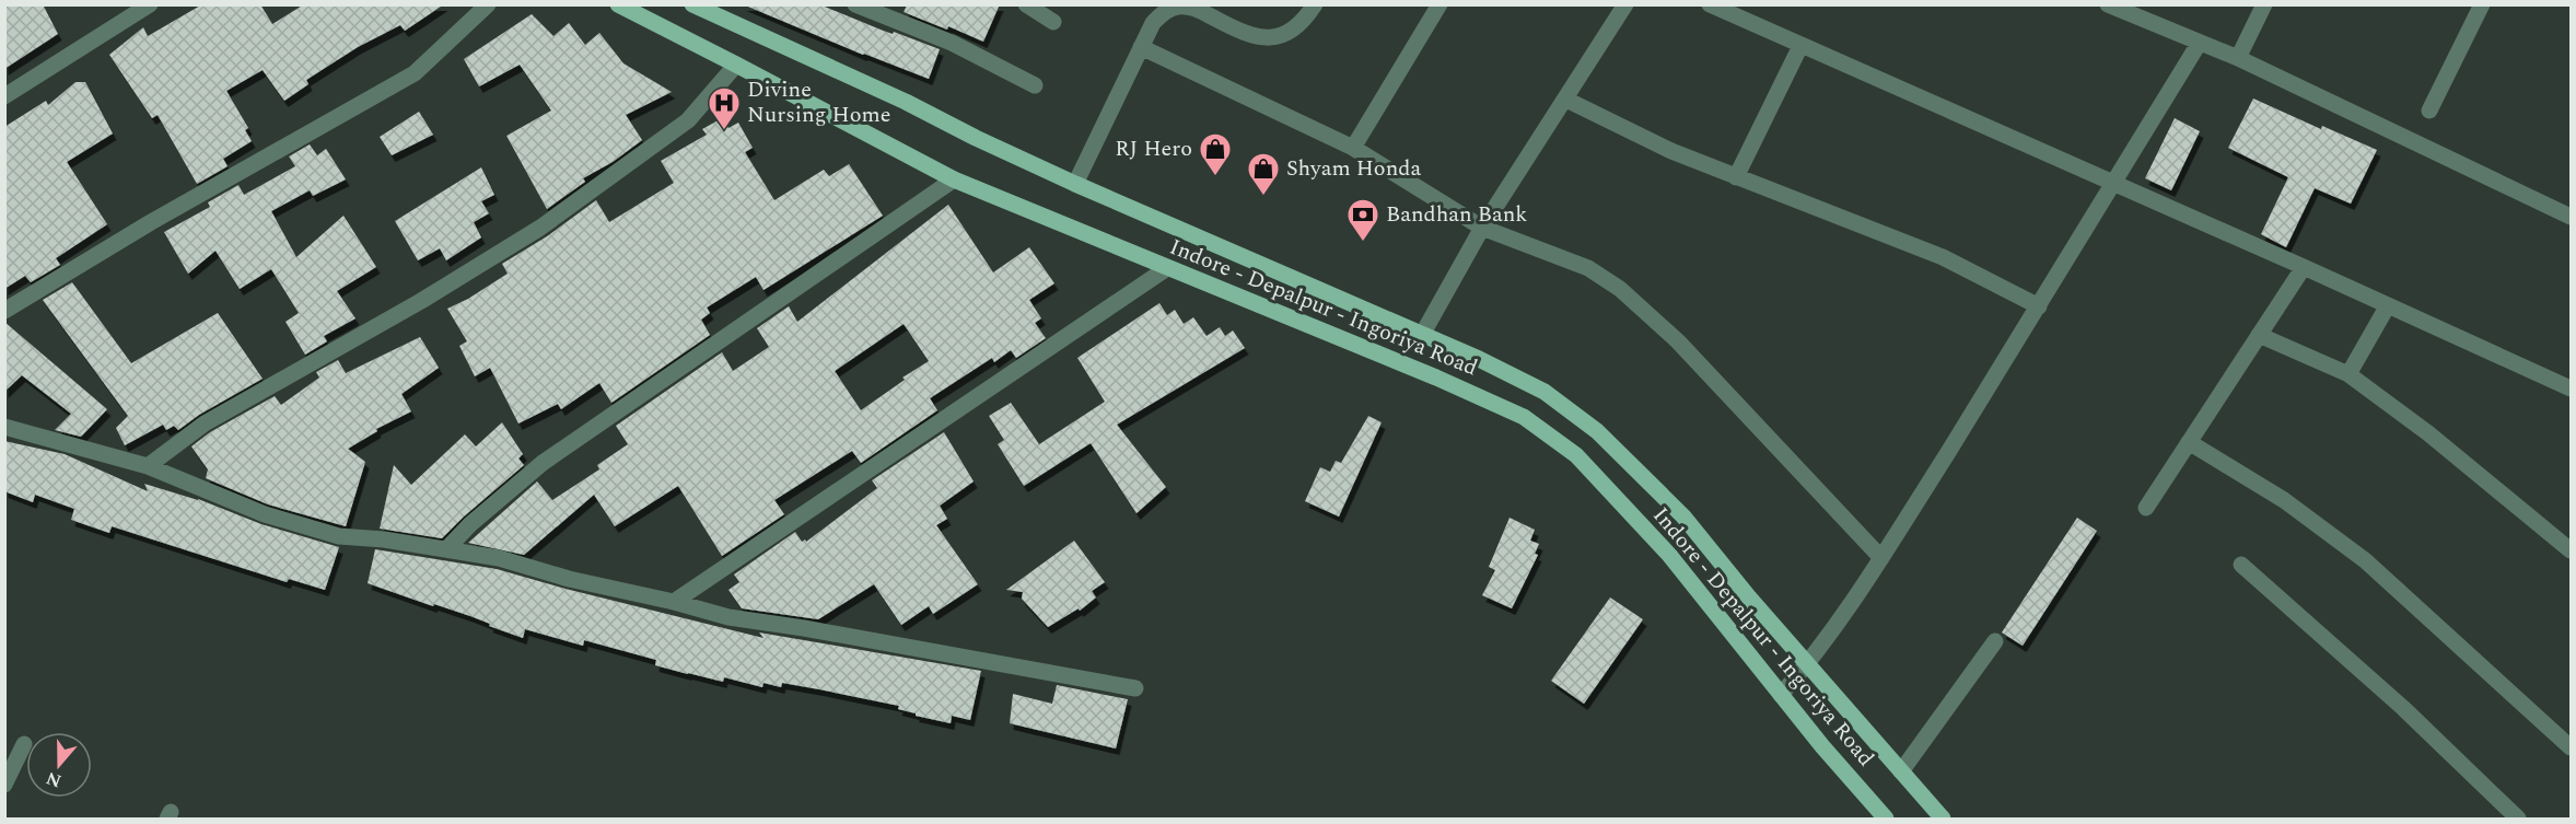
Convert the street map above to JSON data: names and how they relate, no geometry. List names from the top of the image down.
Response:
{
  "streets": {
    "main road": ["Indore - Depalpur - Ingoriya Road"]
  },
  "places": {
    "hospital": ["Divine Nursing Home"],
    "shop": ["RJ Hero", "Shyam Honda"],
    "bank": ["Bandhan Bank"]
  },
  "north": "bottom"
}
